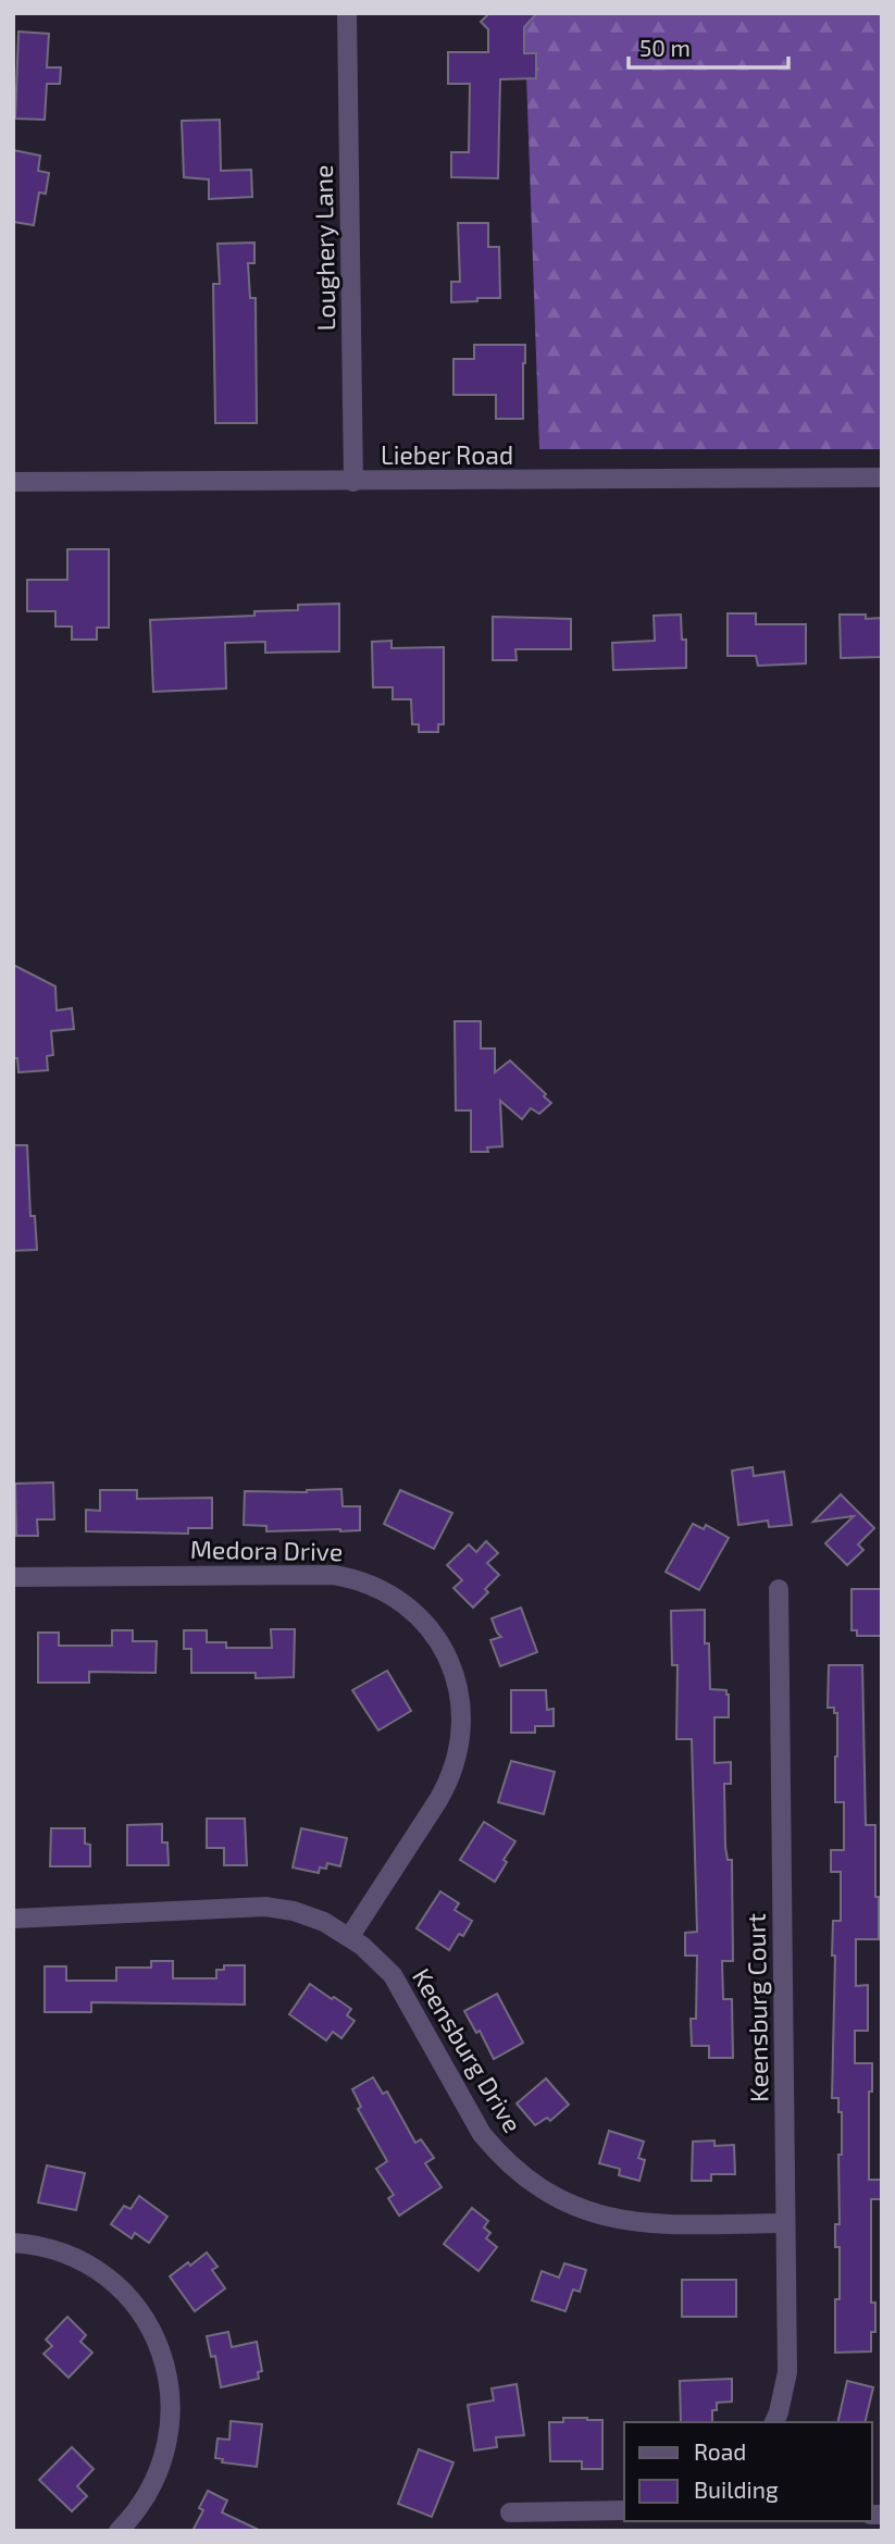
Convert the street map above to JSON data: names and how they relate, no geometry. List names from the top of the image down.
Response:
{
  "streets": {
    "street": [
      "Loughery Lane",
      "Lieber Road",
      "Medora Drive",
      "Keensburg Court",
      "Keensburg Drive"
    ]
  },
  "crossings": [
    ["Loughery Lane", "Lieber Road"],
    ["Medora Drive", "Keensburg Drive"],
    ["Keensburg Court", "Keensburg Drive"]
  ],
  "legend": ["Road", "Building"],
  "scale_bar": "50 m"
}
